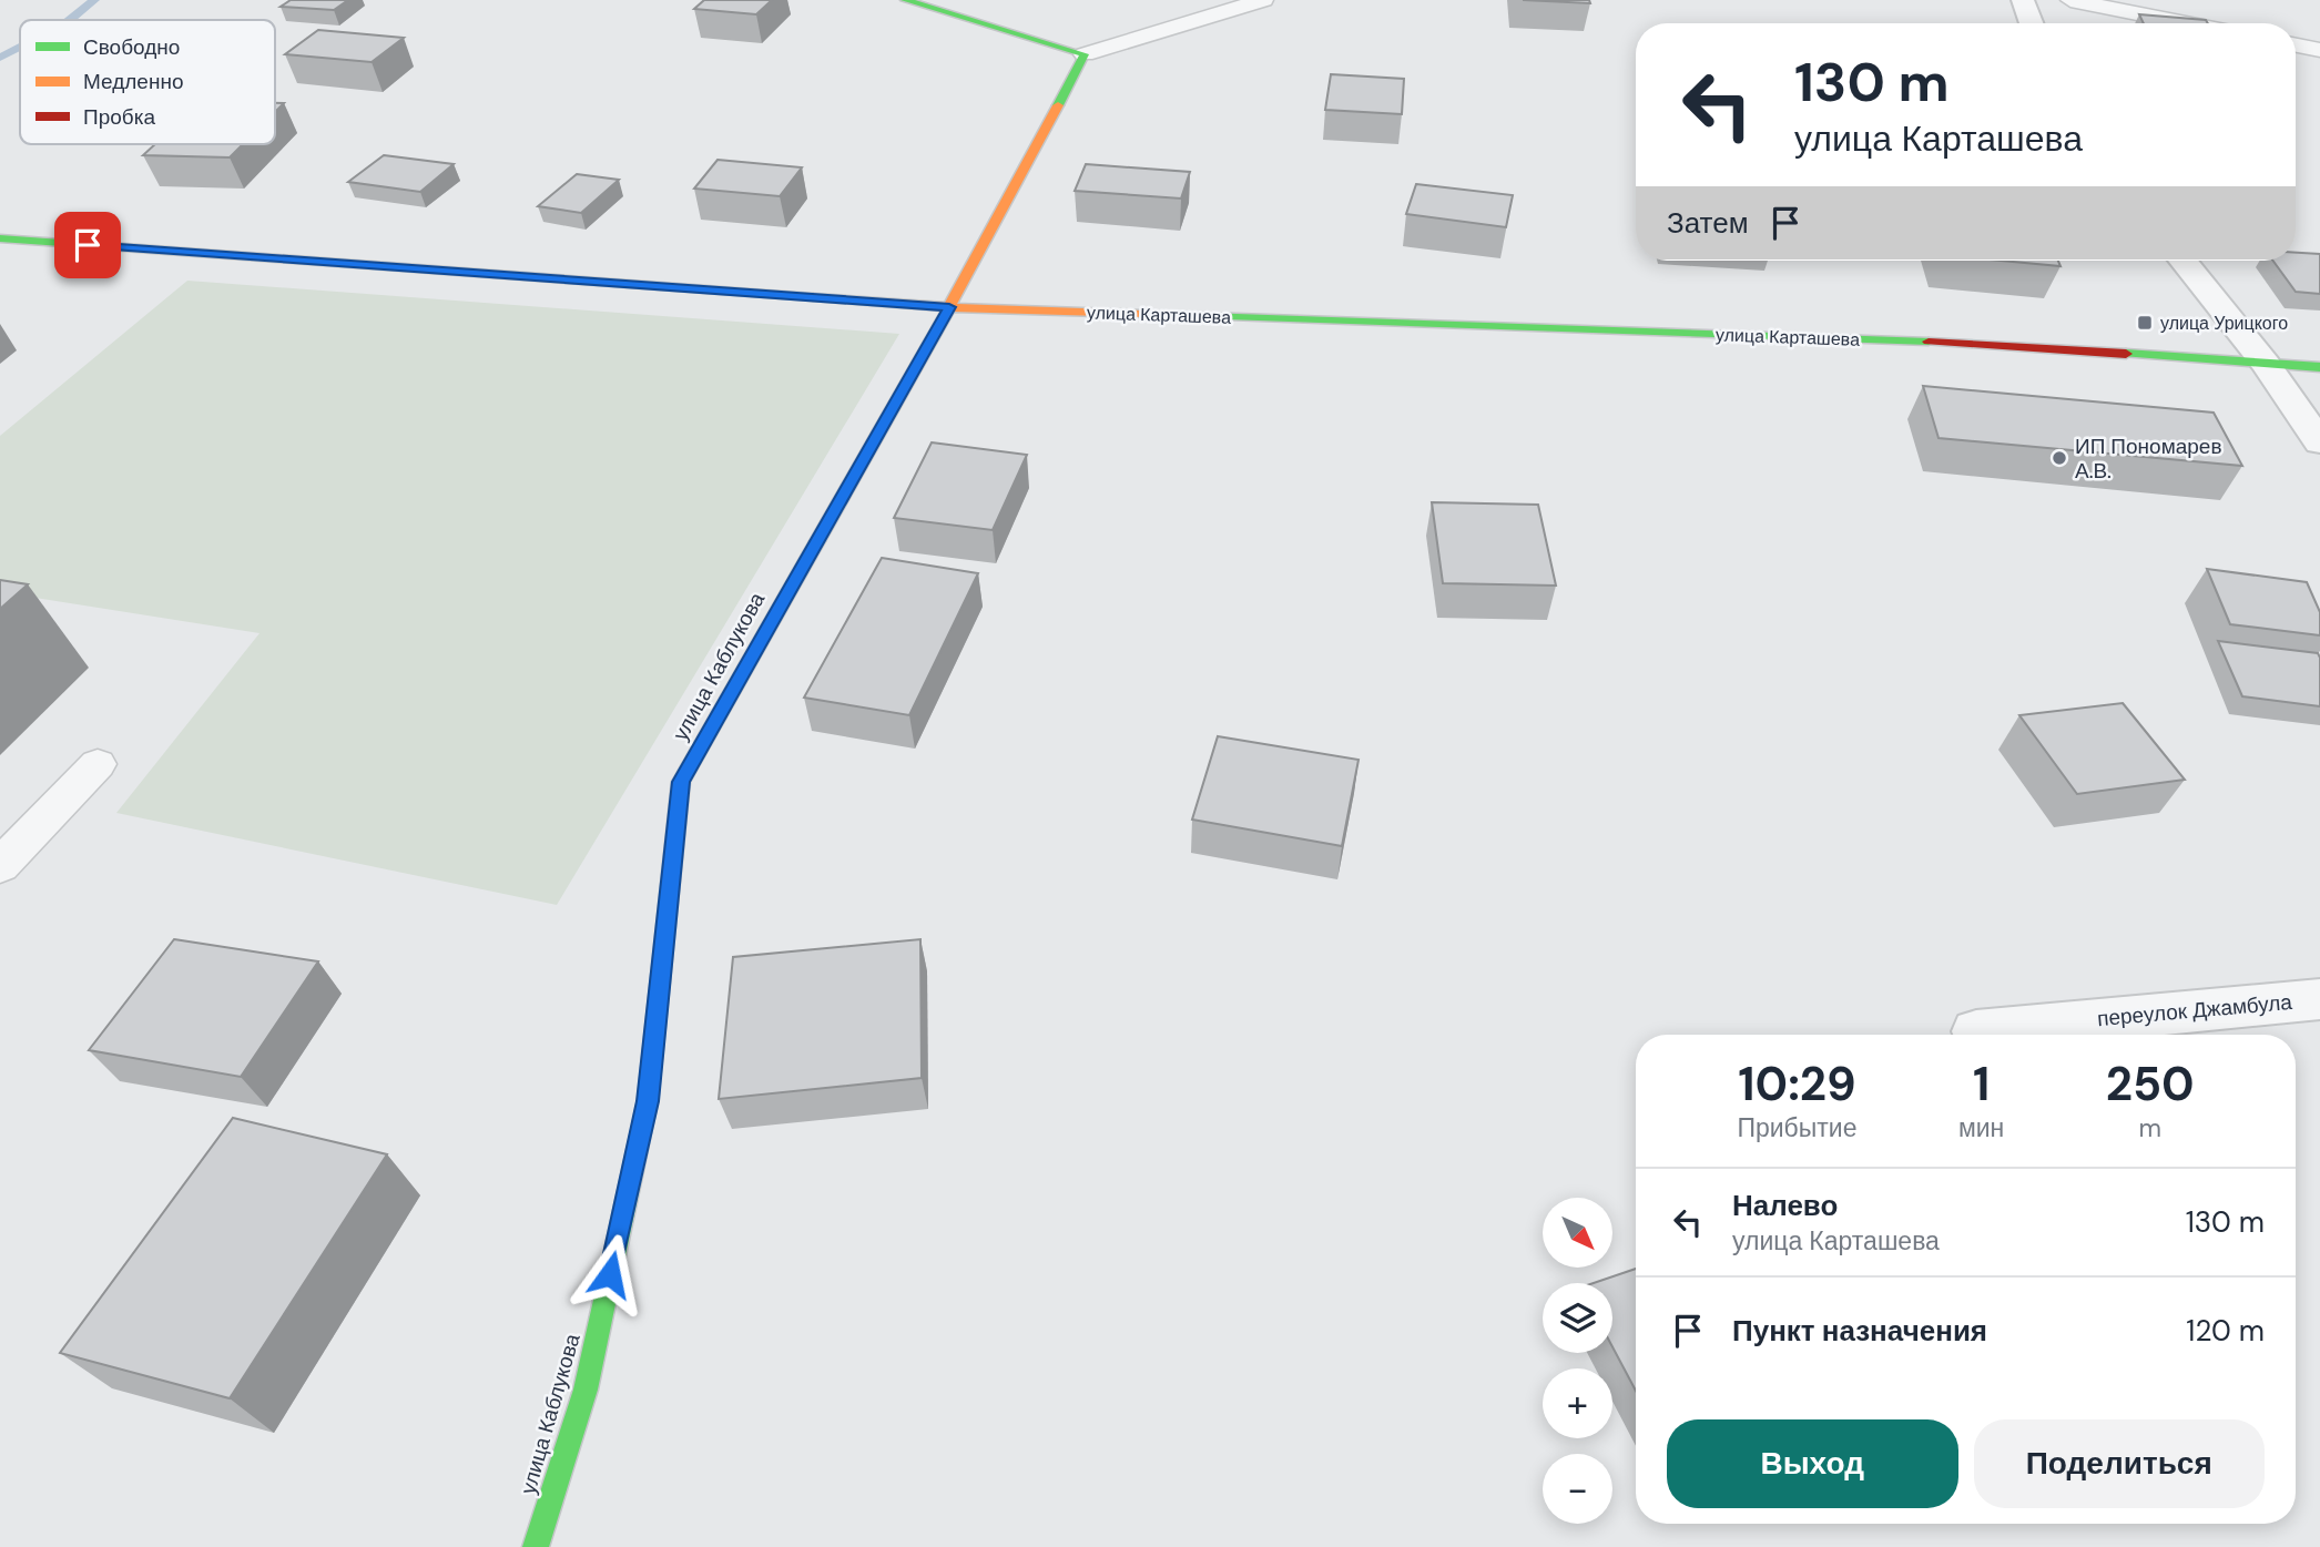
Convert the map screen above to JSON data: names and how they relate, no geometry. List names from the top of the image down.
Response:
{
  "streets": {
    "main road": ["улица Карташева", "улица Каблукова"],
    "street": ["переулок Джамбула"]
  },
  "crossings": [
    ["улица Карташева", "улица Каблукова"]
  ],
  "places": {
    "transit": ["улица Урицкого"],
    "other": ["ИП Пономарев А.В."]
  },
  "legend": ["Свободно", "Медленно", "Пробка"],
  "north": "bottom right",
  "page": {
    "turn": ["130 m", "улица Карташева"],
    "then": "Затем",
    "eta": [
      "10:29",
      "Прибытие",
      "1",
      "мин",
      "250",
      "m"
    ],
    "list": [
      {
        "name": "Налево",
        "note": "улица Карташева",
        "value": "130 m"
      },
      {
        "name": "Пункт назначения",
        "value": "120 m"
      }
    ],
    "map_buttons": ["+", "−"],
    "buttons": ["Выход", "Поделиться"]
  }
}
